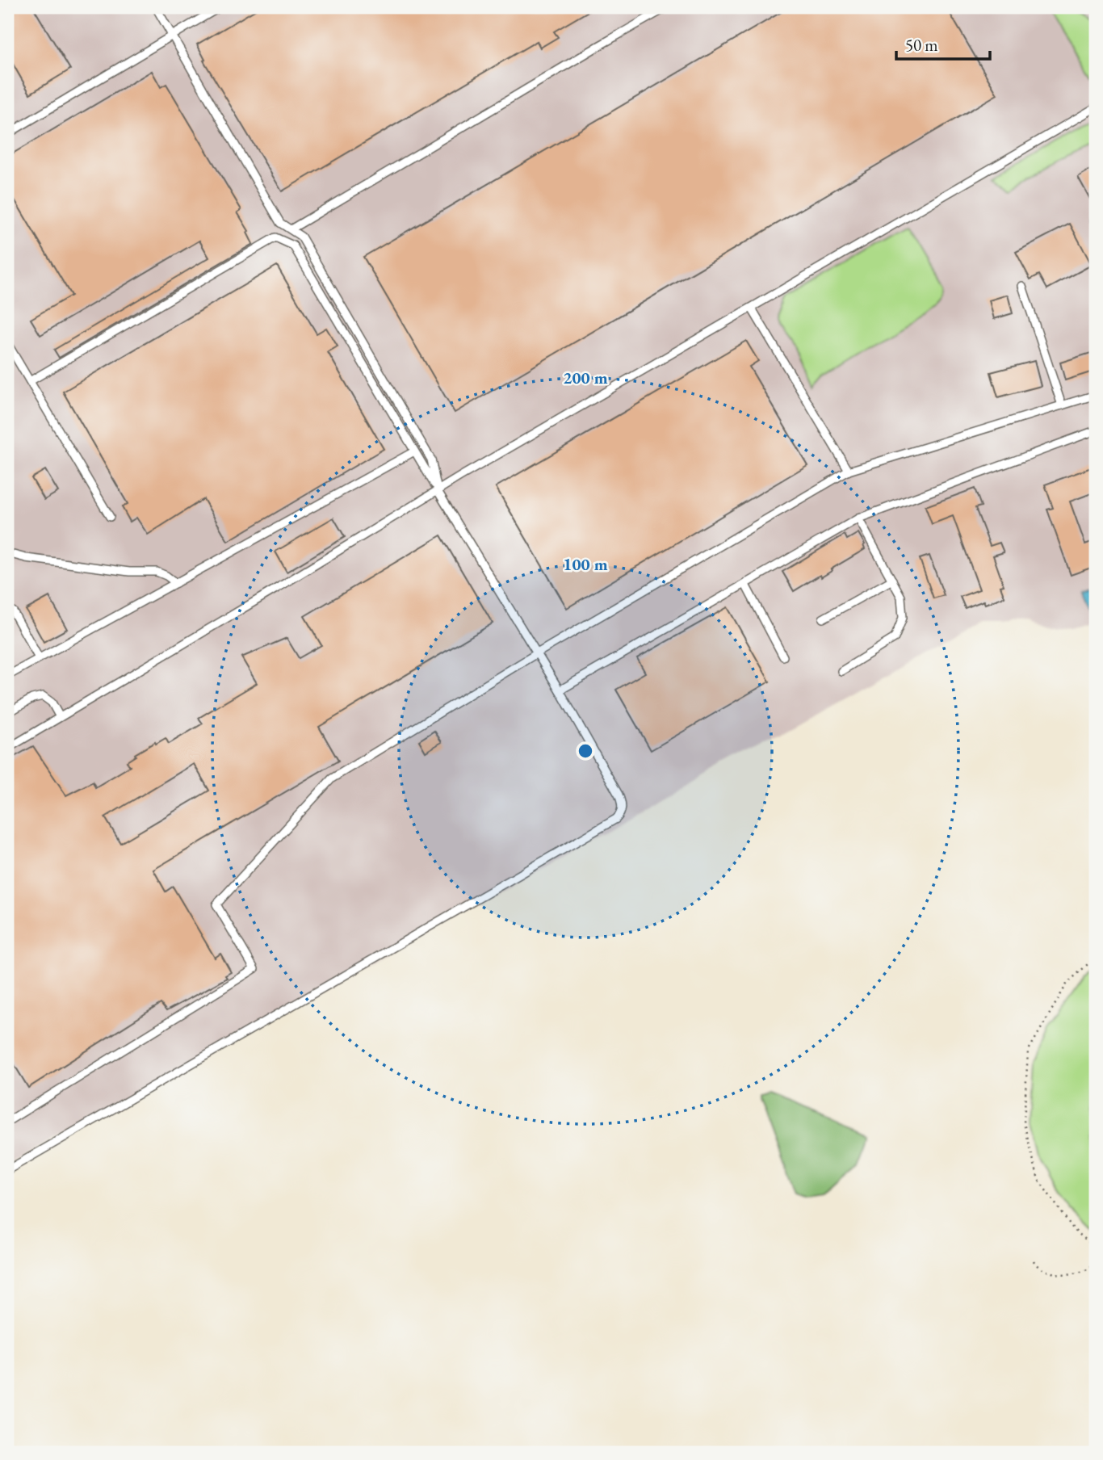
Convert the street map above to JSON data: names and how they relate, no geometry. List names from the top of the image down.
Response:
{
  "scale_bar": "50 m",
  "rings": ["200 m", "100 m"]
}
